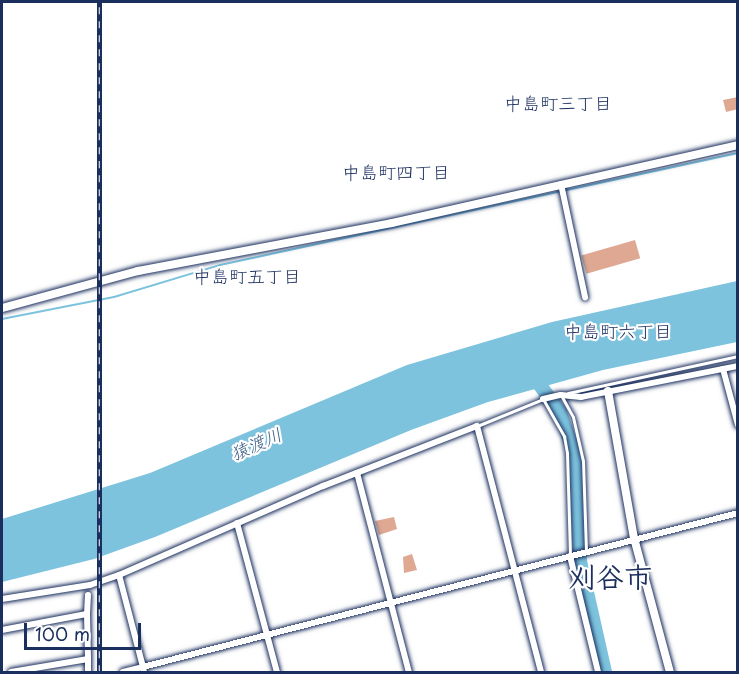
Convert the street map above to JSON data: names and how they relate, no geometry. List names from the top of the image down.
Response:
{
  "districts": [
    "中島町三丁目",
    "中島町四丁目",
    "中島町五丁目",
    "中島町六丁目",
    "刈谷市"
  ],
  "water": ["猿渡川"],
  "scale_bar": "100 m"
}
